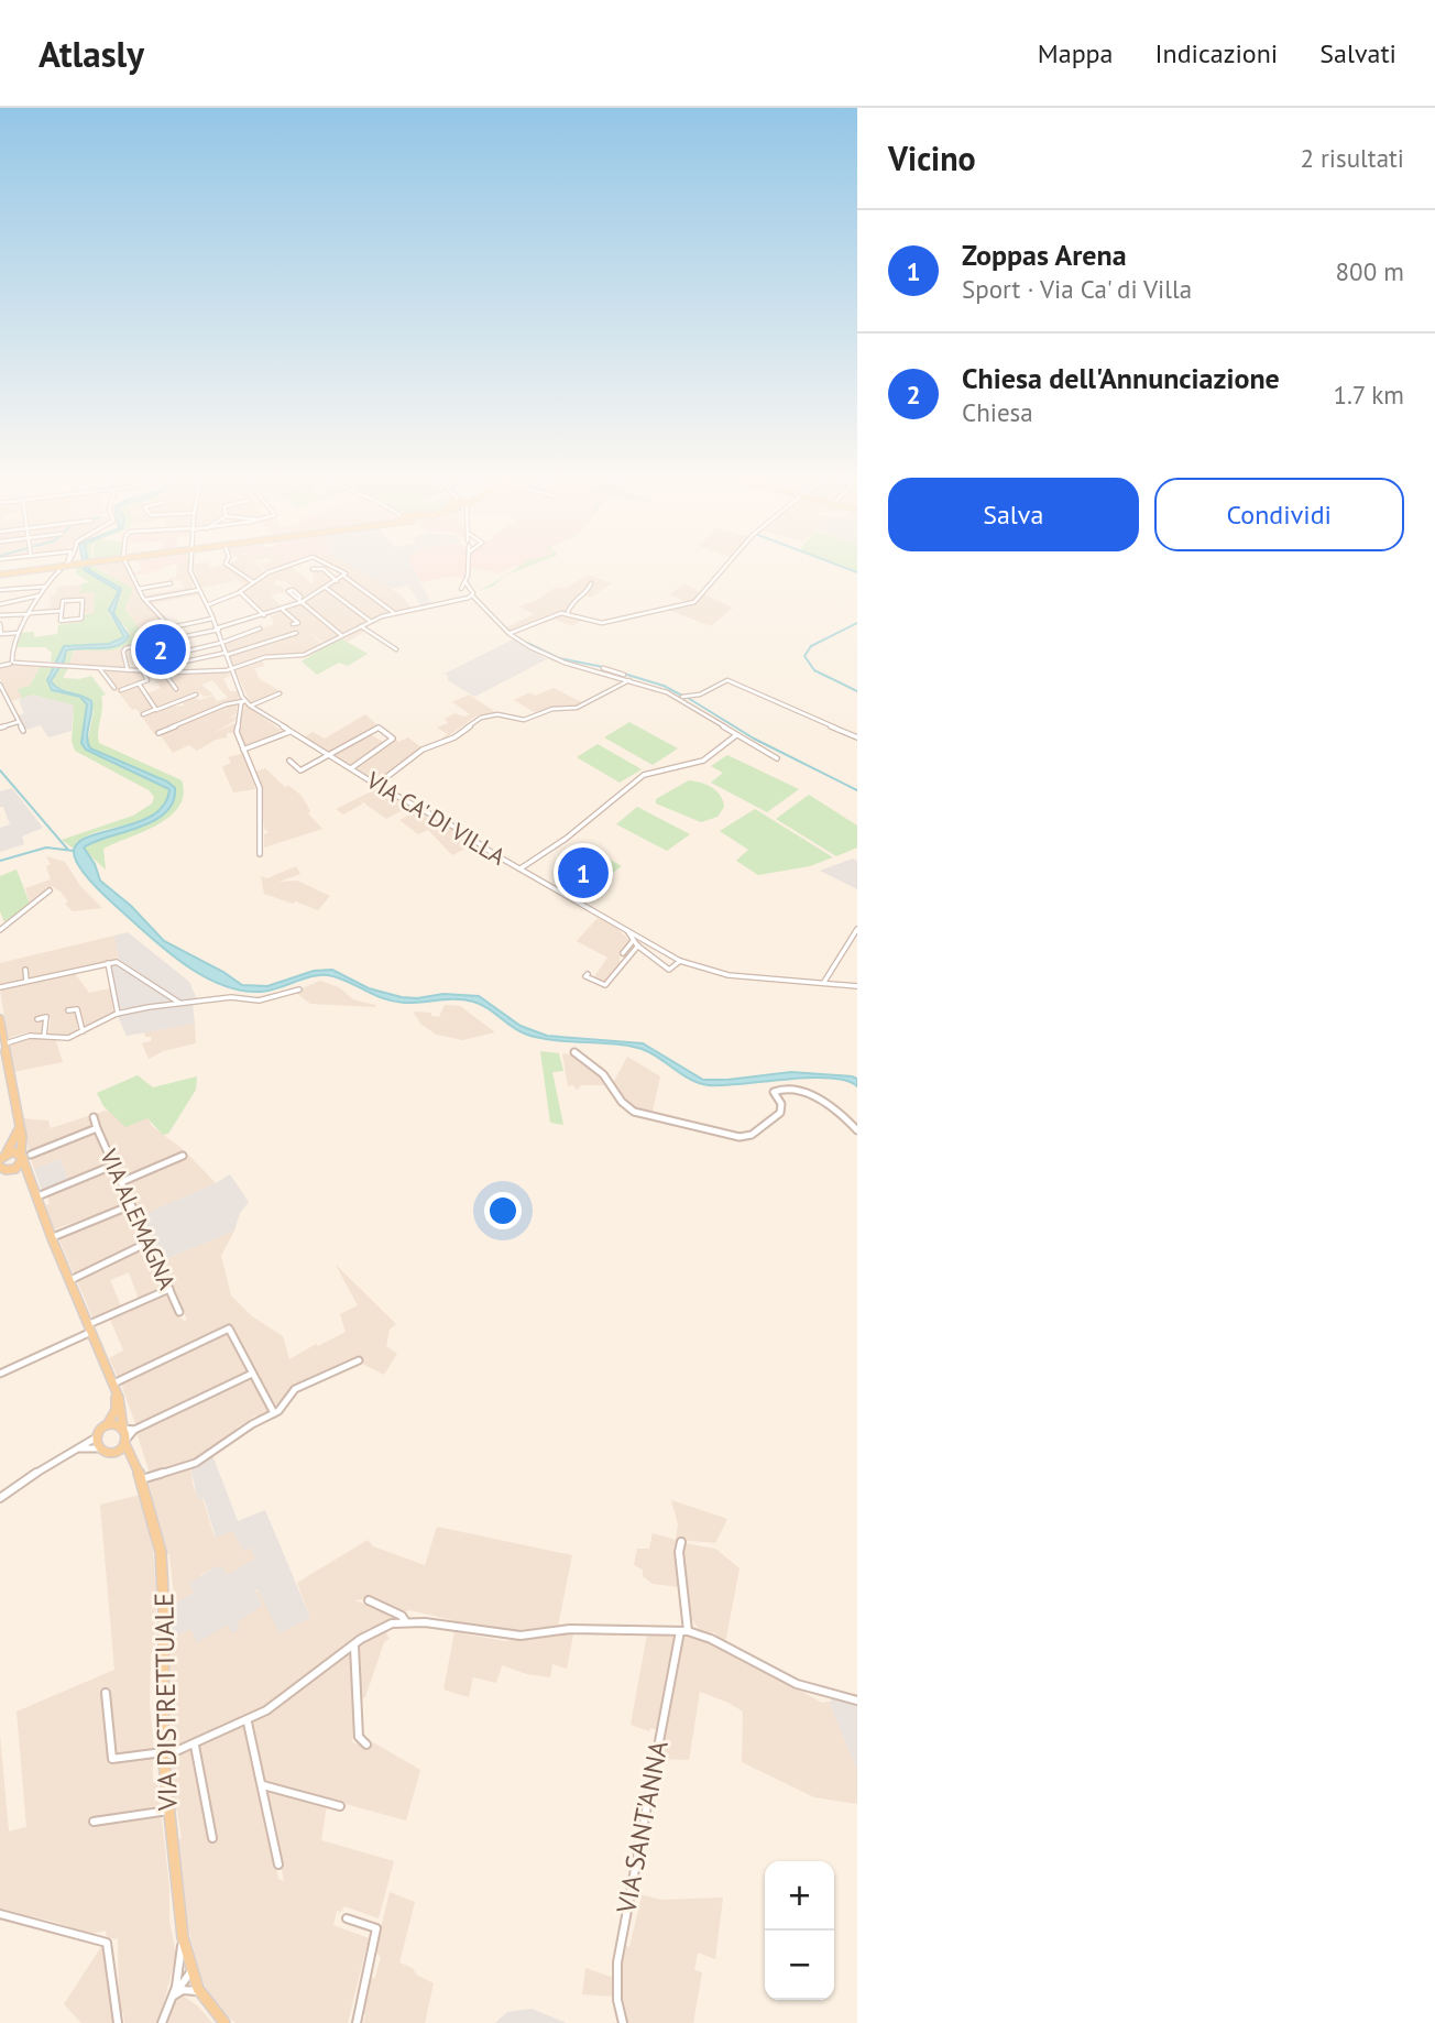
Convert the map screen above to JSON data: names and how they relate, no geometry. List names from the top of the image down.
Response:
{
  "streets": {
    "main road": ["VIA DISTRETTUALE"],
    "street": ["VIA CA' DI VILLA", "VIA ALEMAGNA", "VIA SANT'ANNA"]
  },
  "page": {
    "header": "Atlasly",
    "nav": ["Mappa", "Indicazioni", "Salvati"],
    "heading": ["Vicino", "2 risultati"],
    "list": [
      {
        "mark": "1",
        "name": "Zoppas Arena",
        "note": "Sport · Via Ca' di Villa",
        "value": "800 m"
      },
      {
        "mark": "2",
        "name": "Chiesa dell'Annunciazione",
        "note": "Chiesa",
        "value": "1.7 km"
      }
    ],
    "buttons": ["Salva", "Condividi"],
    "pins": ["2", "1"],
    "map_buttons": ["+", "−"]
  }
}
